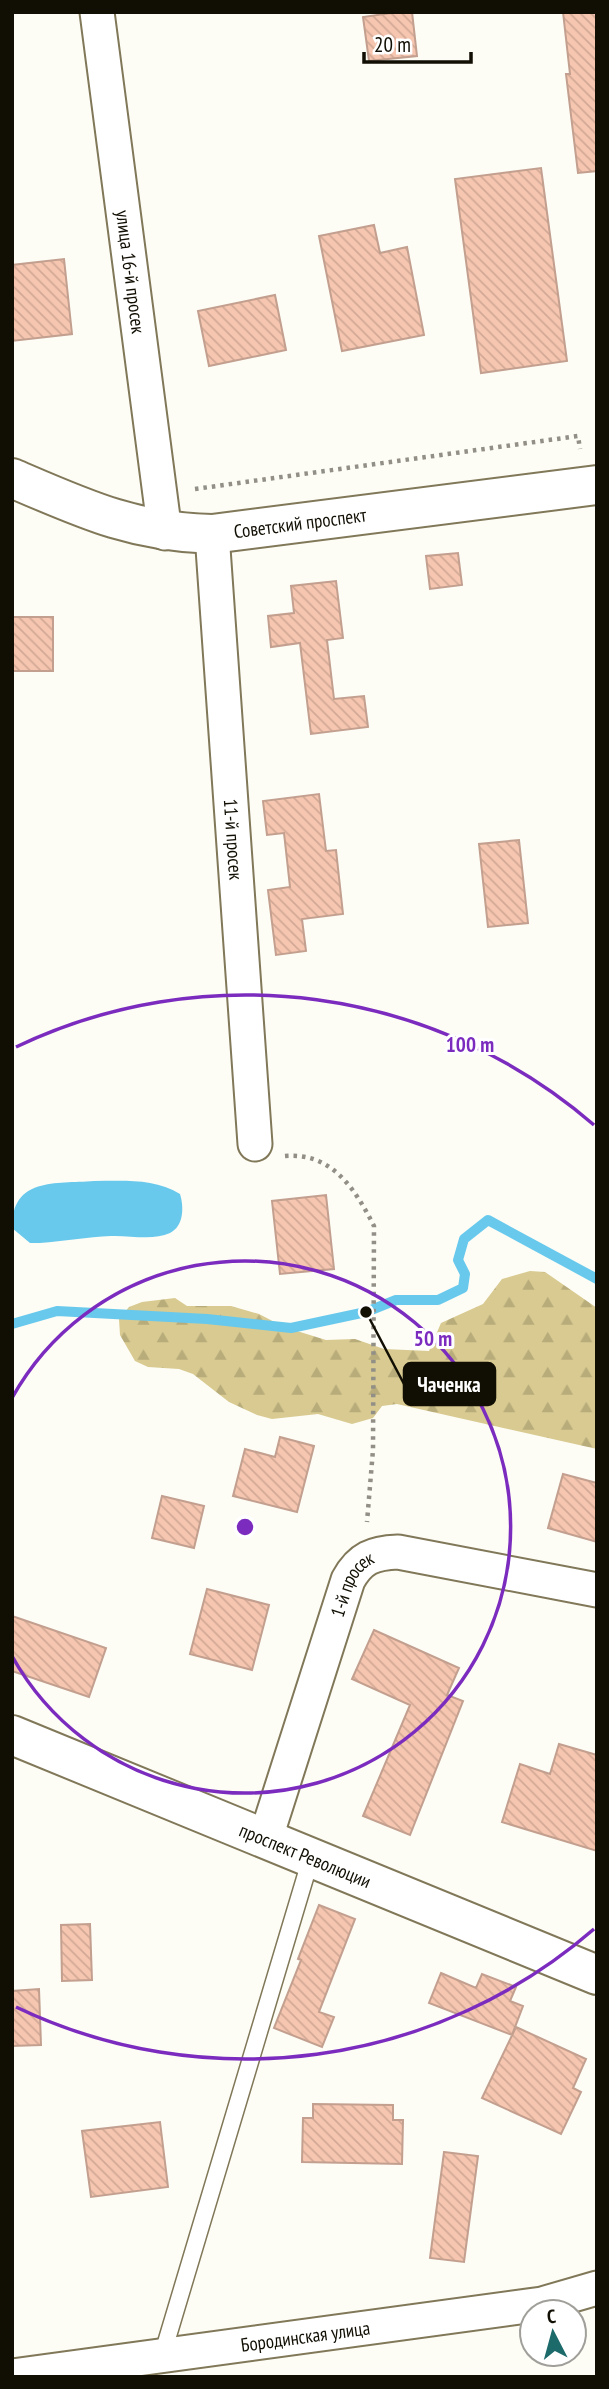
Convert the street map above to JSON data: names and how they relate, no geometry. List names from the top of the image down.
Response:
{
  "streets": {
    "street": [
      "улица 16-й просек",
      "Советский проспект",
      "11-й просек",
      "1-й просек",
      "проспект Революции",
      "Бородинская улица"
    ]
  },
  "crossings": [
    ["улица 16-й просек", "Советский проспект"],
    ["Советский проспект", "11-й просек"],
    ["1-й просек", "проспект Революции"]
  ],
  "places": ["Чаченка"],
  "scale_bar": "20 m",
  "north": "top",
  "rings": ["100 m", "50 m"]
}
